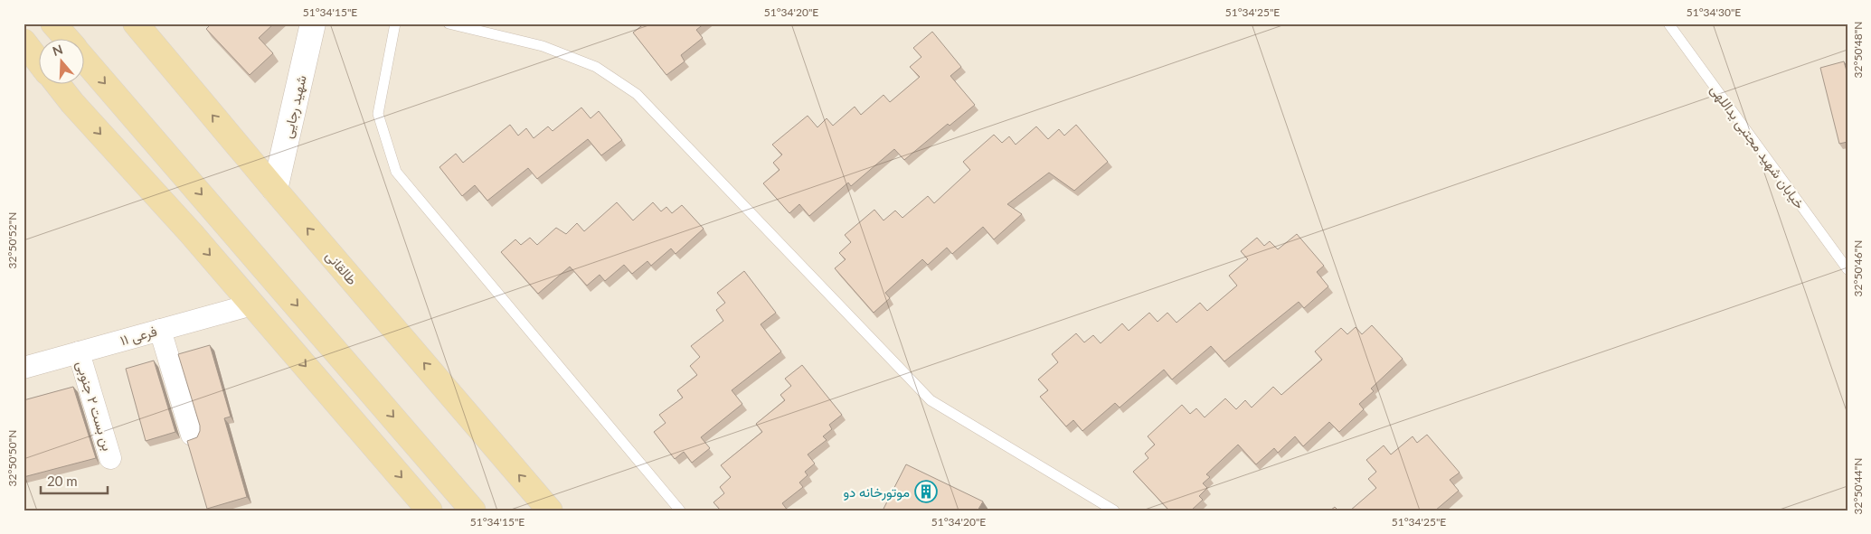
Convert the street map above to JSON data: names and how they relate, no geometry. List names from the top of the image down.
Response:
{
  "streets": {
    "main road": ["طالقانی"],
    "street": ["شهید رجایی", "فرعی ۱۱", "بن بست ۲ جنوبی"],
    "lane": ["خیابان شهید مجتبی یداللهی"]
  },
  "crossings": [
    ["شهید رجایی", "طالقانی"],
    ["فرعی ۱۱", "بن بست ۲ جنوبی"]
  ],
  "places": {
    "building": ["موتورخانه دو"]
  },
  "scale_bar": "20 m",
  "north": "top",
  "coordinates": [
    "51°34'15\"E",
    "51°34'20\"E",
    "51°34'25\"E",
    "51°34'30\"E",
    "32°50'48\"N",
    "32°50'52\"N",
    "32°50'46\"N",
    "32°50'50\"N",
    "32°50'44\"N"
  ]
}
